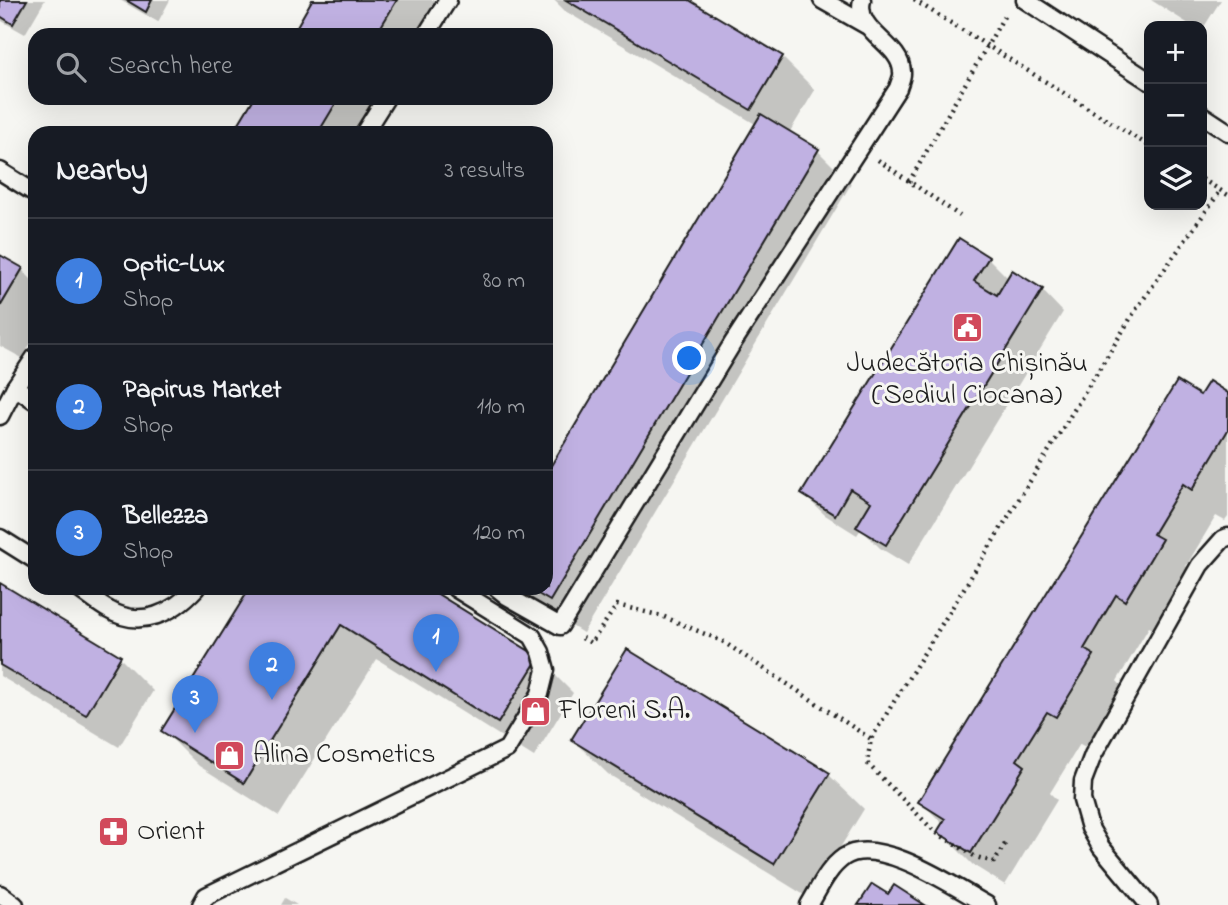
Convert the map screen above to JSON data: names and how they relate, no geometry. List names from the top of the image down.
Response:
{
  "places": {
    "public building": ["Judecătoria Chișinău (Sediul Ciocana)"],
    "shop": ["Floreni S.A.", "Alina Cosmetics"],
    "pharmacy": ["Orient"]
  },
  "page": {
    "map_buttons": ["+", "−"],
    "search": "Search here",
    "heading": ["Nearby", "3 results"],
    "list": [
      {
        "mark": "1",
        "name": "Optic-Lux",
        "note": "Shop",
        "value": "80 m"
      },
      {
        "mark": "2",
        "name": "Papirus Market",
        "note": "Shop",
        "value": "110 m"
      },
      {
        "mark": "3",
        "name": "Bellezza",
        "note": "Shop",
        "value": "120 m"
      }
    ],
    "pins": ["1", "2", "3"]
  }
}
